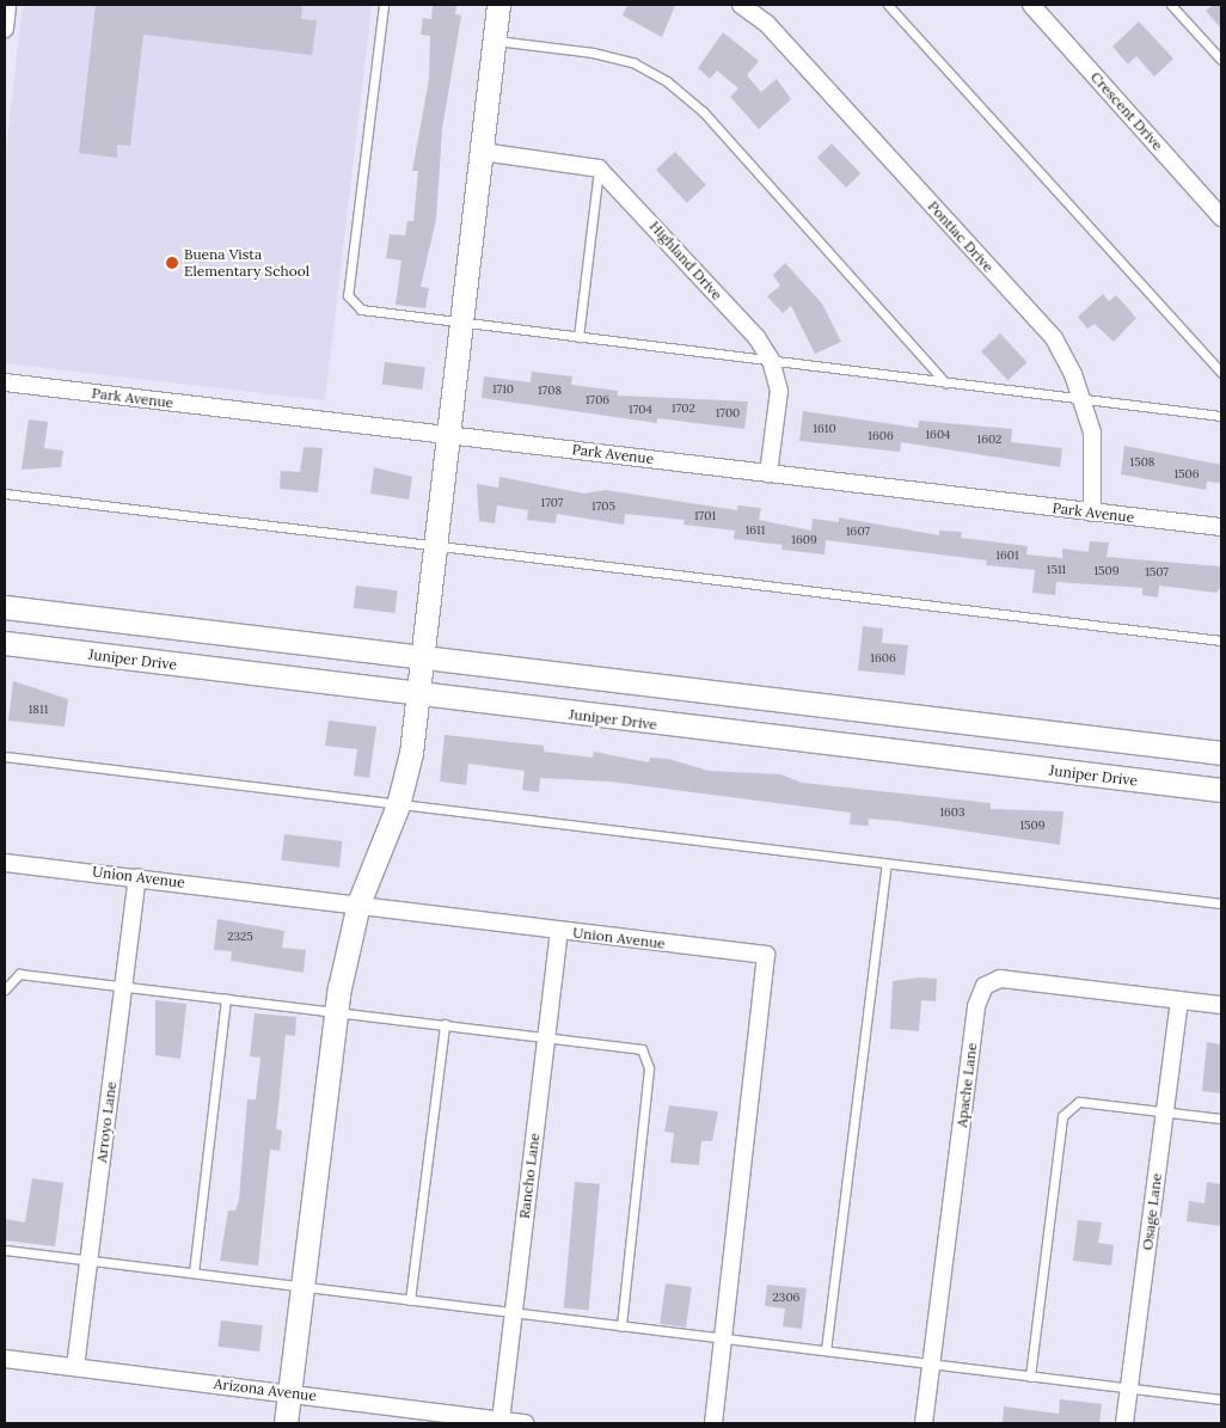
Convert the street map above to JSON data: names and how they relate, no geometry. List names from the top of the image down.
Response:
{
  "streets": {
    "street": [
      "Crescent Drive",
      "Pontiac Drive",
      "Highland Drive",
      "Park Avenue",
      "Juniper Drive",
      "Union Avenue",
      "Apache Lane",
      "Arroyo Lane",
      "Rancho Lane",
      "Osage Lane",
      "Arizona Avenue"
    ]
  },
  "crossings": [
    ["Pontiac Drive", "Park Avenue"],
    ["Highland Drive", "Park Avenue"],
    ["Union Avenue", "Arroyo Lane"],
    ["Union Avenue", "Rancho Lane"],
    ["Apache Lane", "Osage Lane"],
    ["Arroyo Lane", "Arizona Avenue"],
    ["Rancho Lane", "Arizona Avenue"]
  ],
  "places": ["Buena Vista Elementary School"],
  "house_numbers": [
    "1710",
    "1708",
    "1706",
    "1702",
    "1704",
    "1700",
    "1610",
    "1604",
    "1606",
    "1602",
    "1508",
    "1506",
    "1707",
    "1705",
    "1701",
    "1611",
    "1607",
    "1609",
    "1601",
    "1511",
    "1509",
    "1507",
    "1606",
    "1811",
    "1603",
    "1509",
    "2325",
    "2306"
  ]
}
